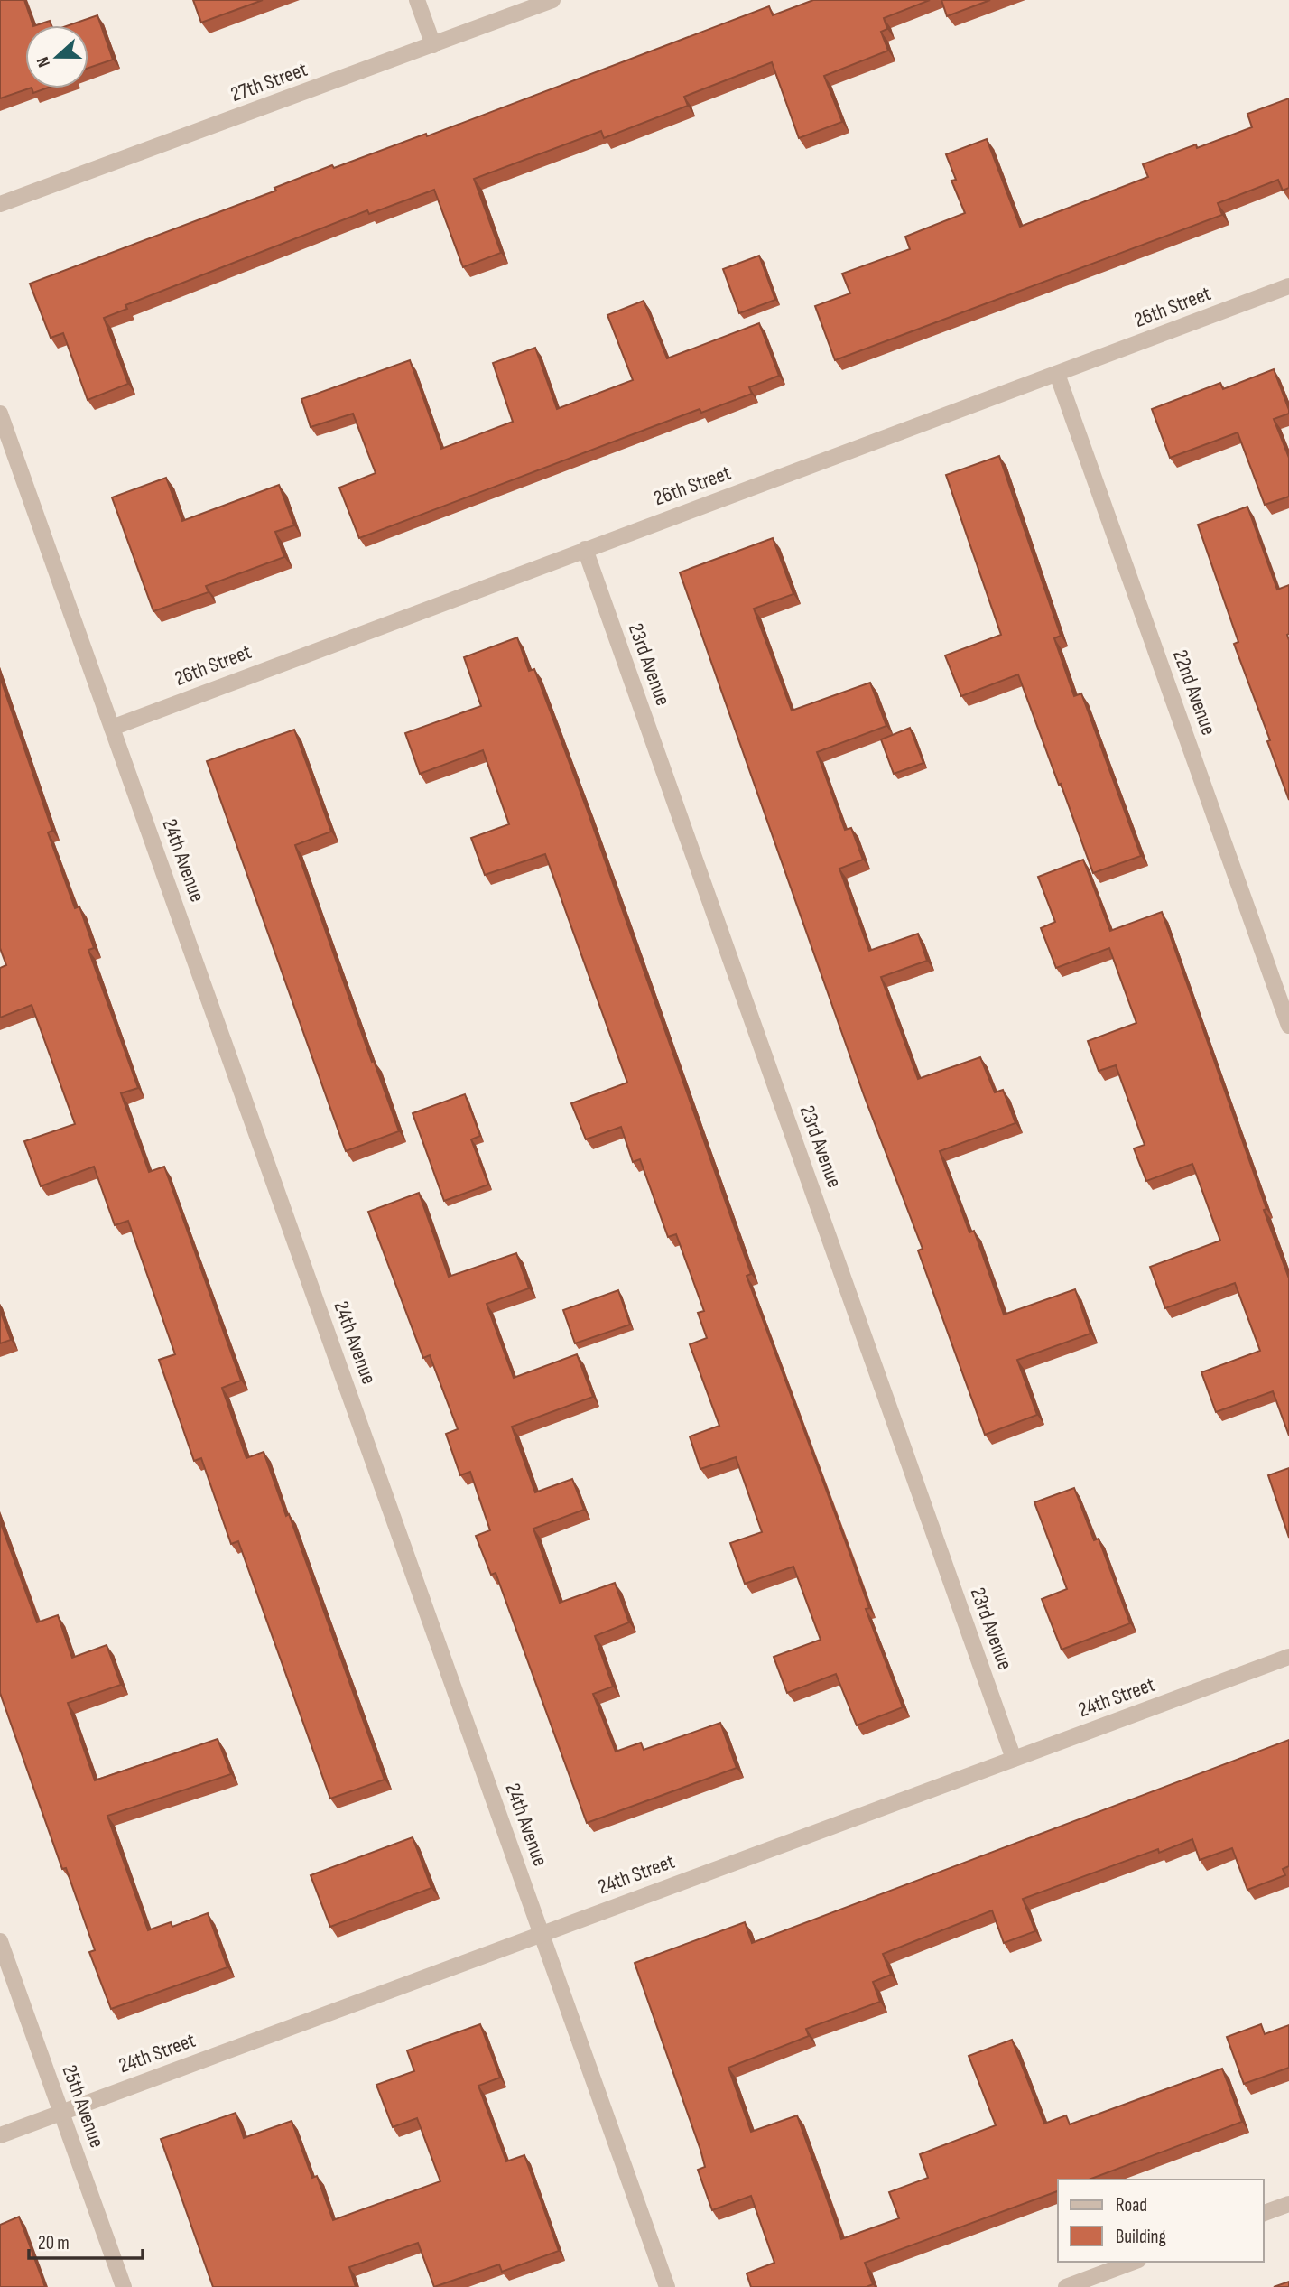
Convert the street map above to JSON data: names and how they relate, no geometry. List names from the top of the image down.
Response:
{
  "streets": {
    "street": [
      "27th Street",
      "26th Street",
      "23rd Avenue",
      "22nd Avenue",
      "24th Avenue",
      "24th Street",
      "25th Avenue"
    ]
  },
  "crossings": [
    ["26th Street", "23rd Avenue"],
    ["26th Street", "22nd Avenue"],
    ["26th Street", "24th Avenue"],
    ["23rd Avenue", "24th Street"],
    ["24th Avenue", "24th Street"],
    ["24th Street", "25th Avenue"]
  ],
  "legend": ["Road", "Building"],
  "scale_bar": "20 m",
  "north": "left"
}
